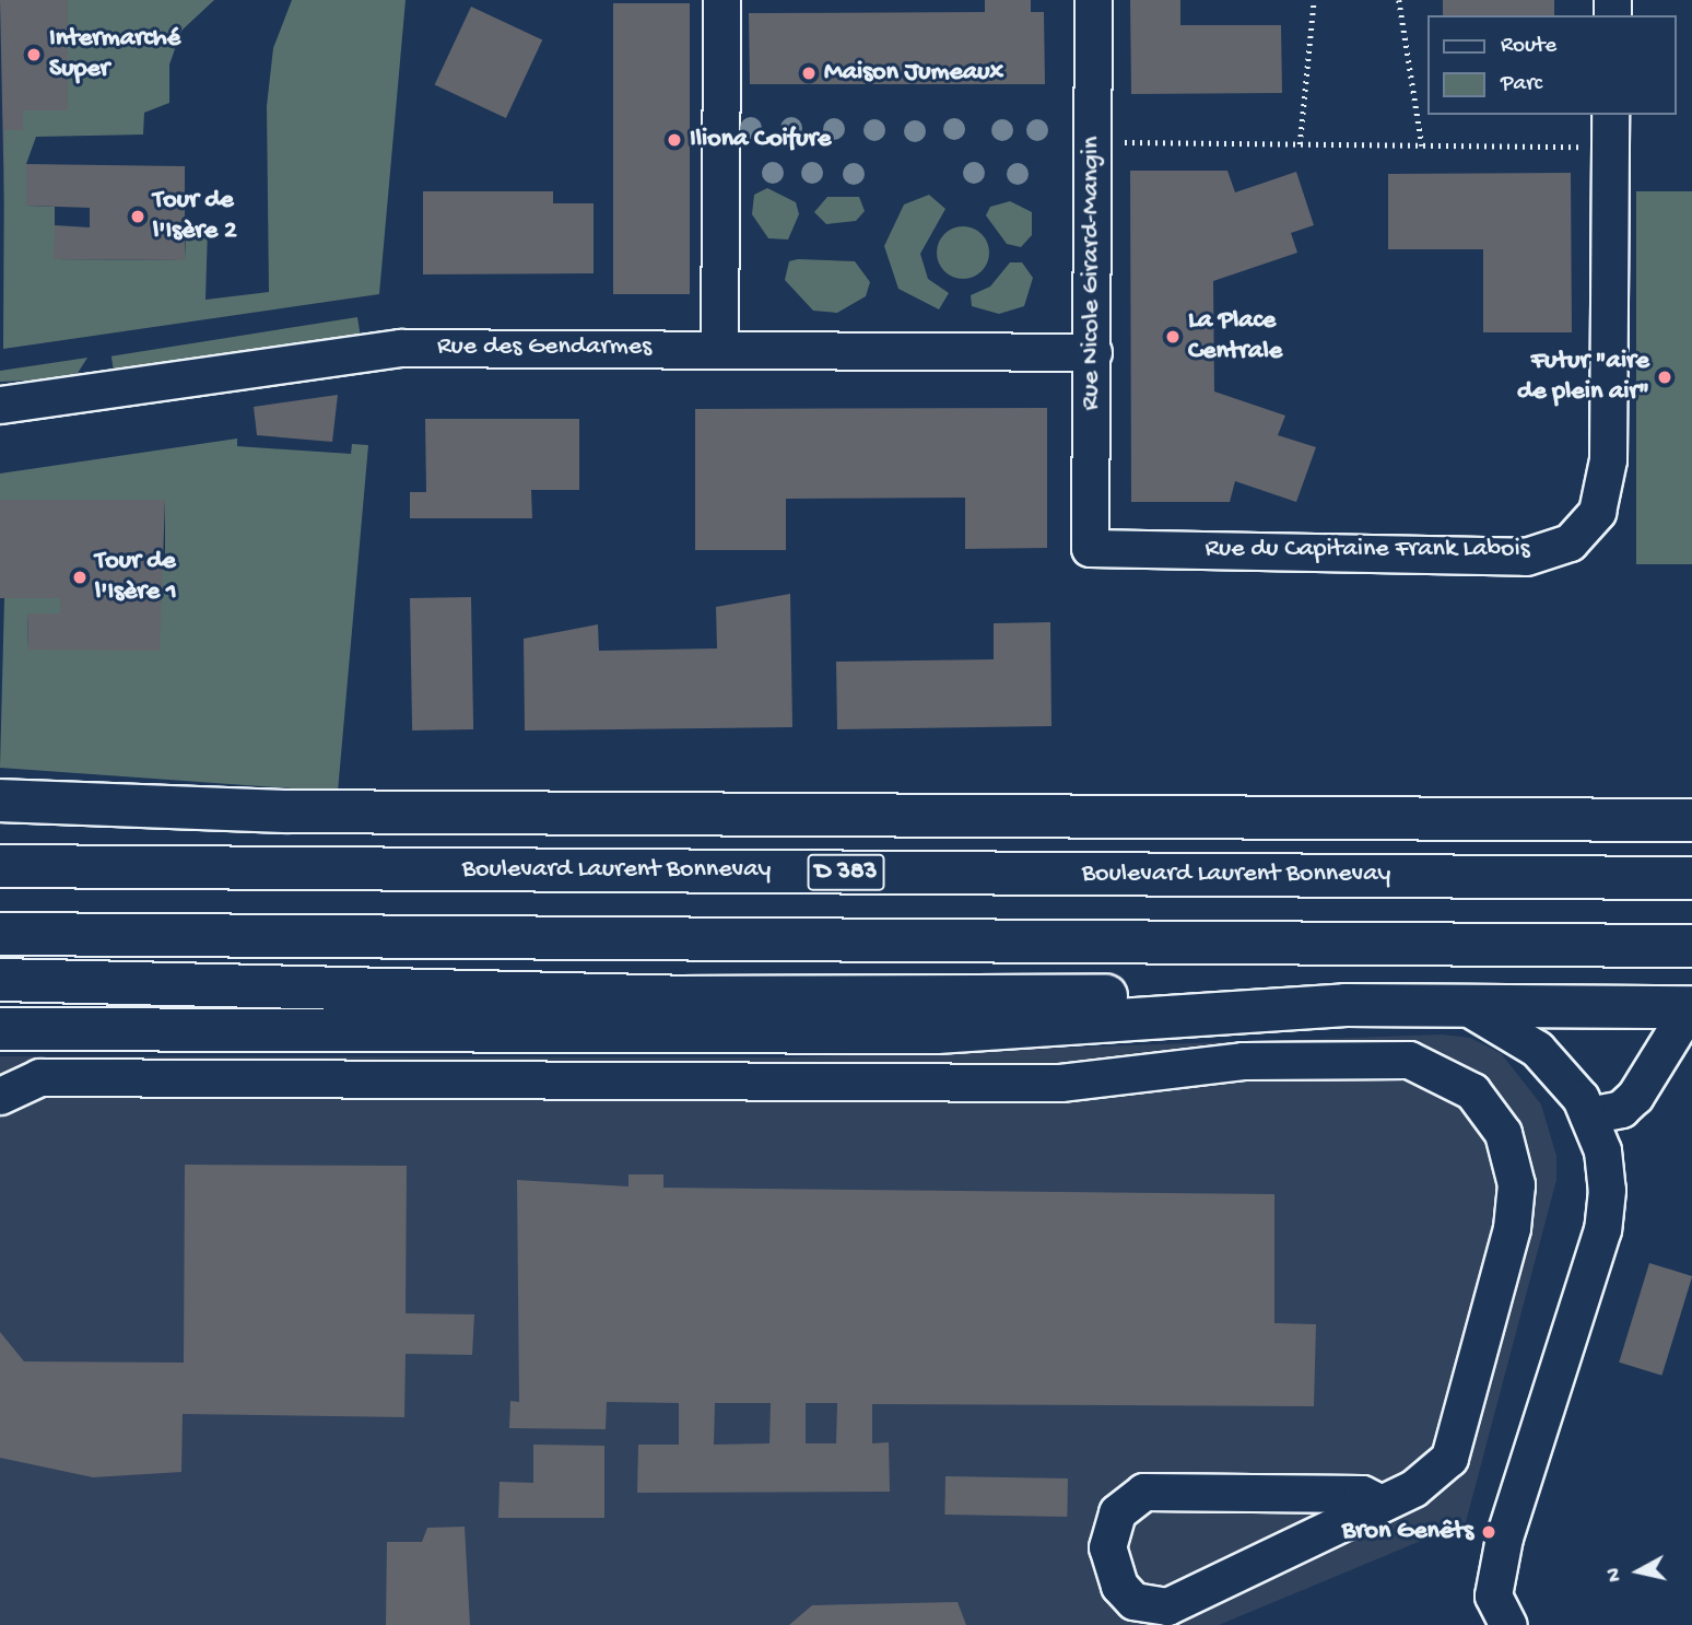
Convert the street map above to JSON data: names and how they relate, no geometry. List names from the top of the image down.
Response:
{
  "streets": {
    "main road": ["Boulevard Laurent Bonnevay", "D 383"],
    "street": ["Rue Nicole Girard-Mangin", "Rue des Gendarmes", "Rue du Capitaine Frank Labois"]
  },
  "crossings": [
    ["Rue Nicole Girard-Mangin", "Rue des Gendarmes"],
    ["Rue Nicole Girard-Mangin", "Rue du Capitaine Frank Labois"]
  ],
  "places": [
    "Intermarché Super",
    "Maison Jumeaux",
    "Iliona Coifure",
    "Tour de l'Isère 2",
    "La Place Centrale",
    "Futur \"aire de plein air\"",
    "Tour de l'Isère 1",
    "Bron Genêts"
  ],
  "legend": ["Route", "Parc"],
  "north": "left"
}
